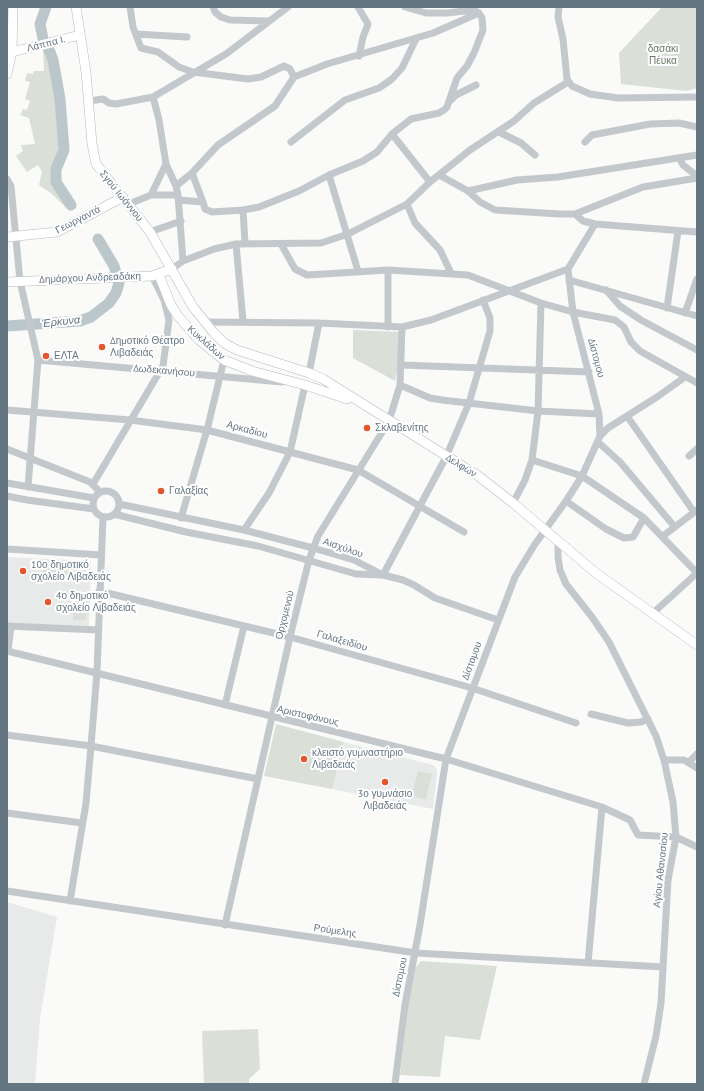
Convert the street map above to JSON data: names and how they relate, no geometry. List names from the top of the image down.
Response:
{
  "streets": {
    "main road": [
      "Λάππα Ι.",
      "Σγού Ιωάννου",
      "Γεωργαντά",
      "Δημάρχου Ανδρεαδάκη",
      "Κυκλάδων",
      "Δελφών"
    ],
    "street": [
      "Δίστομου",
      "Δωδεκανήσου",
      "Αρκαδίου",
      "Αισχύλου",
      "Ορχομενού",
      "Γαλαξειδίου",
      "Αριστοφάνους",
      "Αγίου Αθανασίου",
      "Ρούμελης"
    ]
  },
  "crossings": [
    ["Λάππα Ι.", "Σγού Ιωάννου"],
    ["Σγού Ιωάννου", "Γεωργαντά"],
    ["Σγού Ιωάννου", "Δημάρχου Ανδρεαδάκη"],
    ["Σγού Ιωάννου", "Δελφών"],
    ["Δημάρχου Ανδρεαδάκη", "Κυκλάδων"],
    ["Κυκλάδων", "Δωδεκανήσου"],
    ["Δίστομου", "Δελφών"],
    ["Δίστομου", "Γαλαξειδίου"],
    ["Δίστομου", "Αριστοφάνους"],
    ["Δίστομου", "Ρούμελης"],
    ["Αρκαδίου", "Ορχομενού"],
    ["Δελφών", "Ορχομενού"],
    ["Δελφών", "Αγίου Αθανασίου"],
    ["Αισχύλου", "Ορχομενού"],
    ["Ορχομενού", "Γαλαξειδίου"],
    ["Ορχομενού", "Αριστοφάνους"],
    ["Ορχομενού", "Ρούμελης"],
    ["Αριστοφάνους", "Αγίου Αθανασίου"],
    ["Αγίου Αθανασίου", "Ρούμελης"]
  ],
  "water": ["Έρκυνα"],
  "parks": ["δασάκι Πέυκα"],
  "places": [
    "Δημοτικό Θέατρο Λιβαδειάς",
    "ΕΛΤΑ",
    "Σκλαβενίτης",
    "Γαλαξίας",
    "10ο δημοτικό σχολείο Λιβαδειάς",
    "4ο δημοτικό σχολείο Λιβαδειάς",
    "κλειστό γυμναστήριο Λιβαδειάς",
    "3ο γυμνάσιο Λιβαδειάς"
  ]
}
